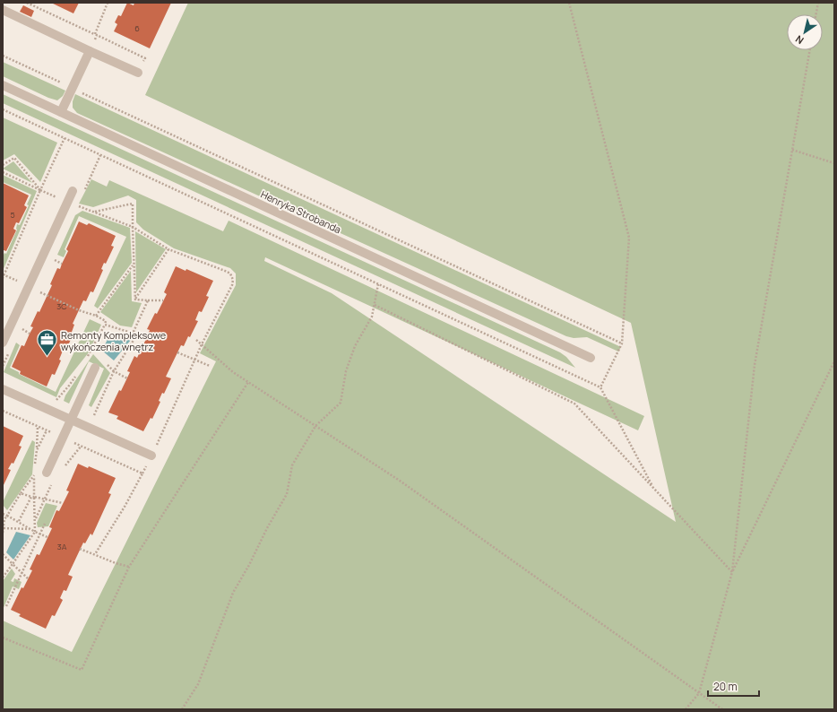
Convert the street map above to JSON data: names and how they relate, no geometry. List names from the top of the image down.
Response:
{
  "streets": {
    "street": ["Henryka Strobanda"]
  },
  "places": {
    "office": ["Remonty Kompleksowe wykończenia wnętrz"]
  },
  "house_numbers": [
    "6",
    "5",
    "3C",
    "3A"
  ],
  "scale_bar": "20 m",
  "north": "bottom left"
}
